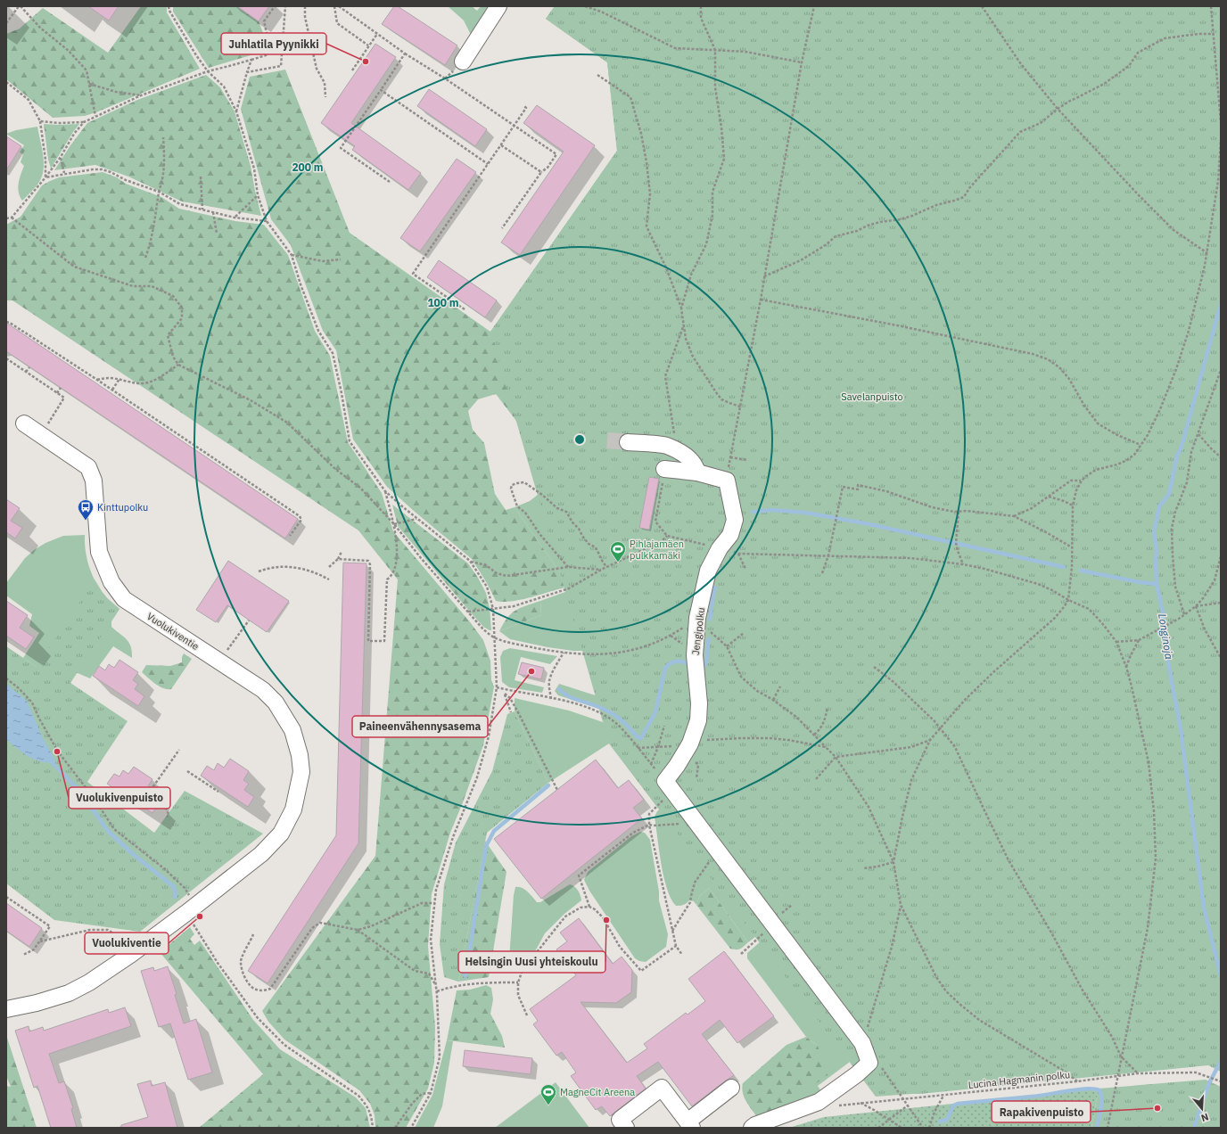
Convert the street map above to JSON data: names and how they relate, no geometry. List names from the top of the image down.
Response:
{
  "streets": {
    "street": ["Vuolukiventie", "Jengipolku"],
    "path": ["Lucina Hagmanin polku"]
  },
  "water": ["Longinoja"],
  "parks": ["Savelanpuisto"],
  "places": {
    "other": [
      "Juhlatila Pyynikki",
      "Paineenvähennysasema",
      "Vuolukivenpuisto",
      "Vuolukiventie",
      "Helsingin Uusi yhteiskoulu",
      "Rapakivenpuisto"
    ],
    "bus stop": ["Kinttupolku"],
    "sports": ["Pihlajamäen pulkkamäki", "MagneCit Areena"]
  },
  "north": "bottom",
  "rings": ["200 m", "100 m"]
}
